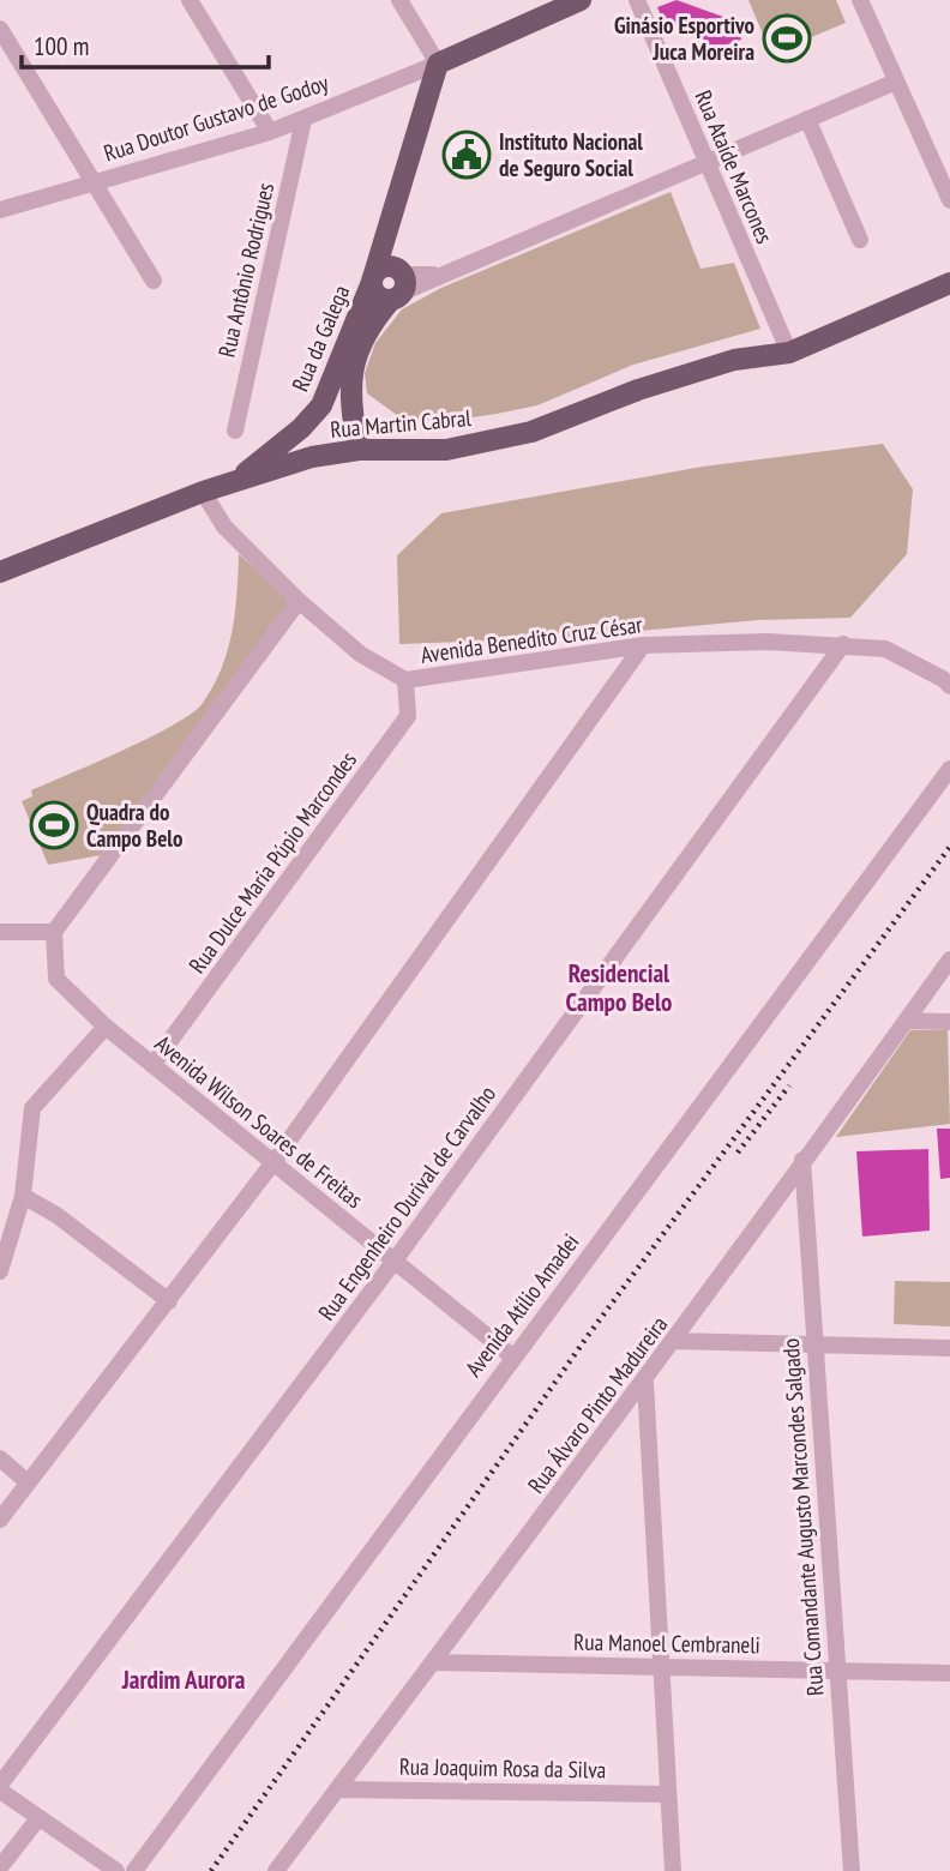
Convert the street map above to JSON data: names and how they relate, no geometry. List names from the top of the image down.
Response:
{
  "streets": {
    "main road": ["Rua Doutor Gustavo de Godoy", "Rua da Galega", "Rua Martin Cabral"],
    "street": [
      "Rua Ataíde Marcones",
      "Rua Antônio Rodrigues",
      "Avenida Benedito Cruz César",
      "Rua Dulce Maria Púpio Marcondes",
      "Avenida Wilson Soares de Freitas",
      "Rua Engenheiro Durival de Carvalho",
      "Avenida Atílio Amadei",
      "Rua Álvaro Pinto Madureira",
      "Rua Comandante Augusto Marcondes Salgado",
      "Rua Manoel Cembraneli",
      "Rua Joaquim Rosa da Silva"
    ]
  },
  "crossings": [
    ["Rua Doutor Gustavo de Godoy", "Rua Antônio Rodrigues"],
    ["Rua Doutor Gustavo de Godoy", "Rua da Galega"],
    ["Rua Ataíde Marcones", "Rua Martin Cabral"],
    ["Rua da Galega", "Rua Martin Cabral"],
    ["Rua Martin Cabral", "Avenida Benedito Cruz César"],
    ["Avenida Benedito Cruz César", "Rua Dulce Maria Púpio Marcondes"],
    ["Avenida Benedito Cruz César", "Rua Engenheiro Durival de Carvalho"],
    ["Rua Dulce Maria Púpio Marcondes", "Avenida Wilson Soares de Freitas"],
    ["Avenida Wilson Soares de Freitas", "Rua Engenheiro Durival de Carvalho"],
    ["Avenida Wilson Soares de Freitas", "Avenida Atílio Amadei"],
    ["Rua Álvaro Pinto Madureira", "Rua Comandante Augusto Marcondes Salgado"],
    ["Rua Álvaro Pinto Madureira", "Rua Manoel Cembraneli"],
    ["Rua Álvaro Pinto Madureira", "Rua Joaquim Rosa da Silva"],
    ["Rua Comandante Augusto Marcondes Salgado", "Rua Manoel Cembraneli"]
  ],
  "districts": ["Residencial Campo Belo", "Jardim Aurora"],
  "places": {
    "sports": ["Ginásio Esportivo Juca Moreira", "Quadra do Campo Belo"],
    "public building": ["Instituto Nacional de Seguro Social"]
  },
  "scale_bar": "100 m"
}
